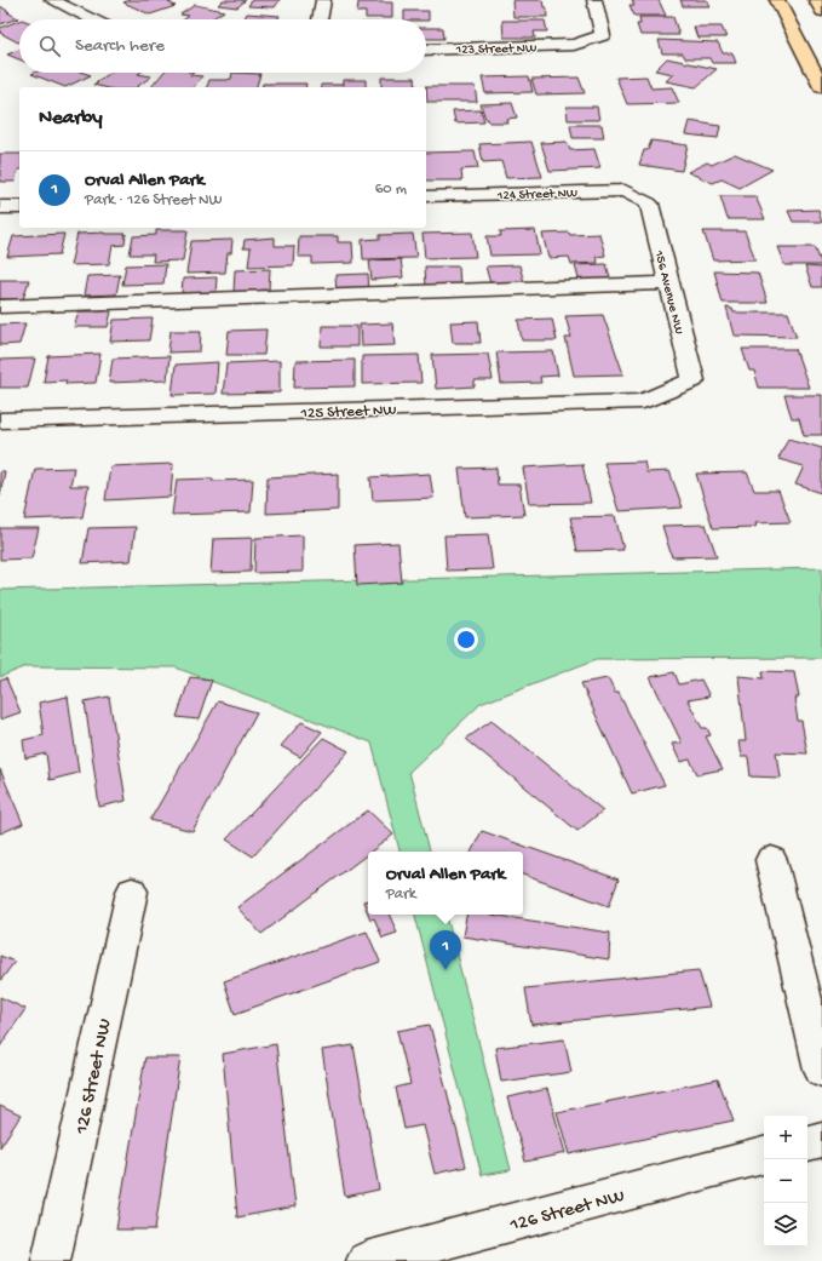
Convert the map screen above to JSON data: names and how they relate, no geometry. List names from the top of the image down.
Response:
{
  "streets": {
    "street": [
      "123 Street NW",
      "124 Street NW",
      "156 Avenue NW",
      "125 Street NW",
      "126 Street NW"
    ]
  },
  "crossings": [
    ["124 Street NW", "156 Avenue NW"],
    ["156 Avenue NW", "125 Street NW"]
  ],
  "page": {
    "search": "Search here",
    "heading": "Nearby",
    "list": [
      {
        "mark": "1",
        "name": "Orval Allen Park",
        "note": "Park · 126 Street NW",
        "value": "60 m"
      }
    ],
    "popup": ["Orval Allen Park", "Park"],
    "pins": "1",
    "map_buttons": ["+", "−"]
  }
}
